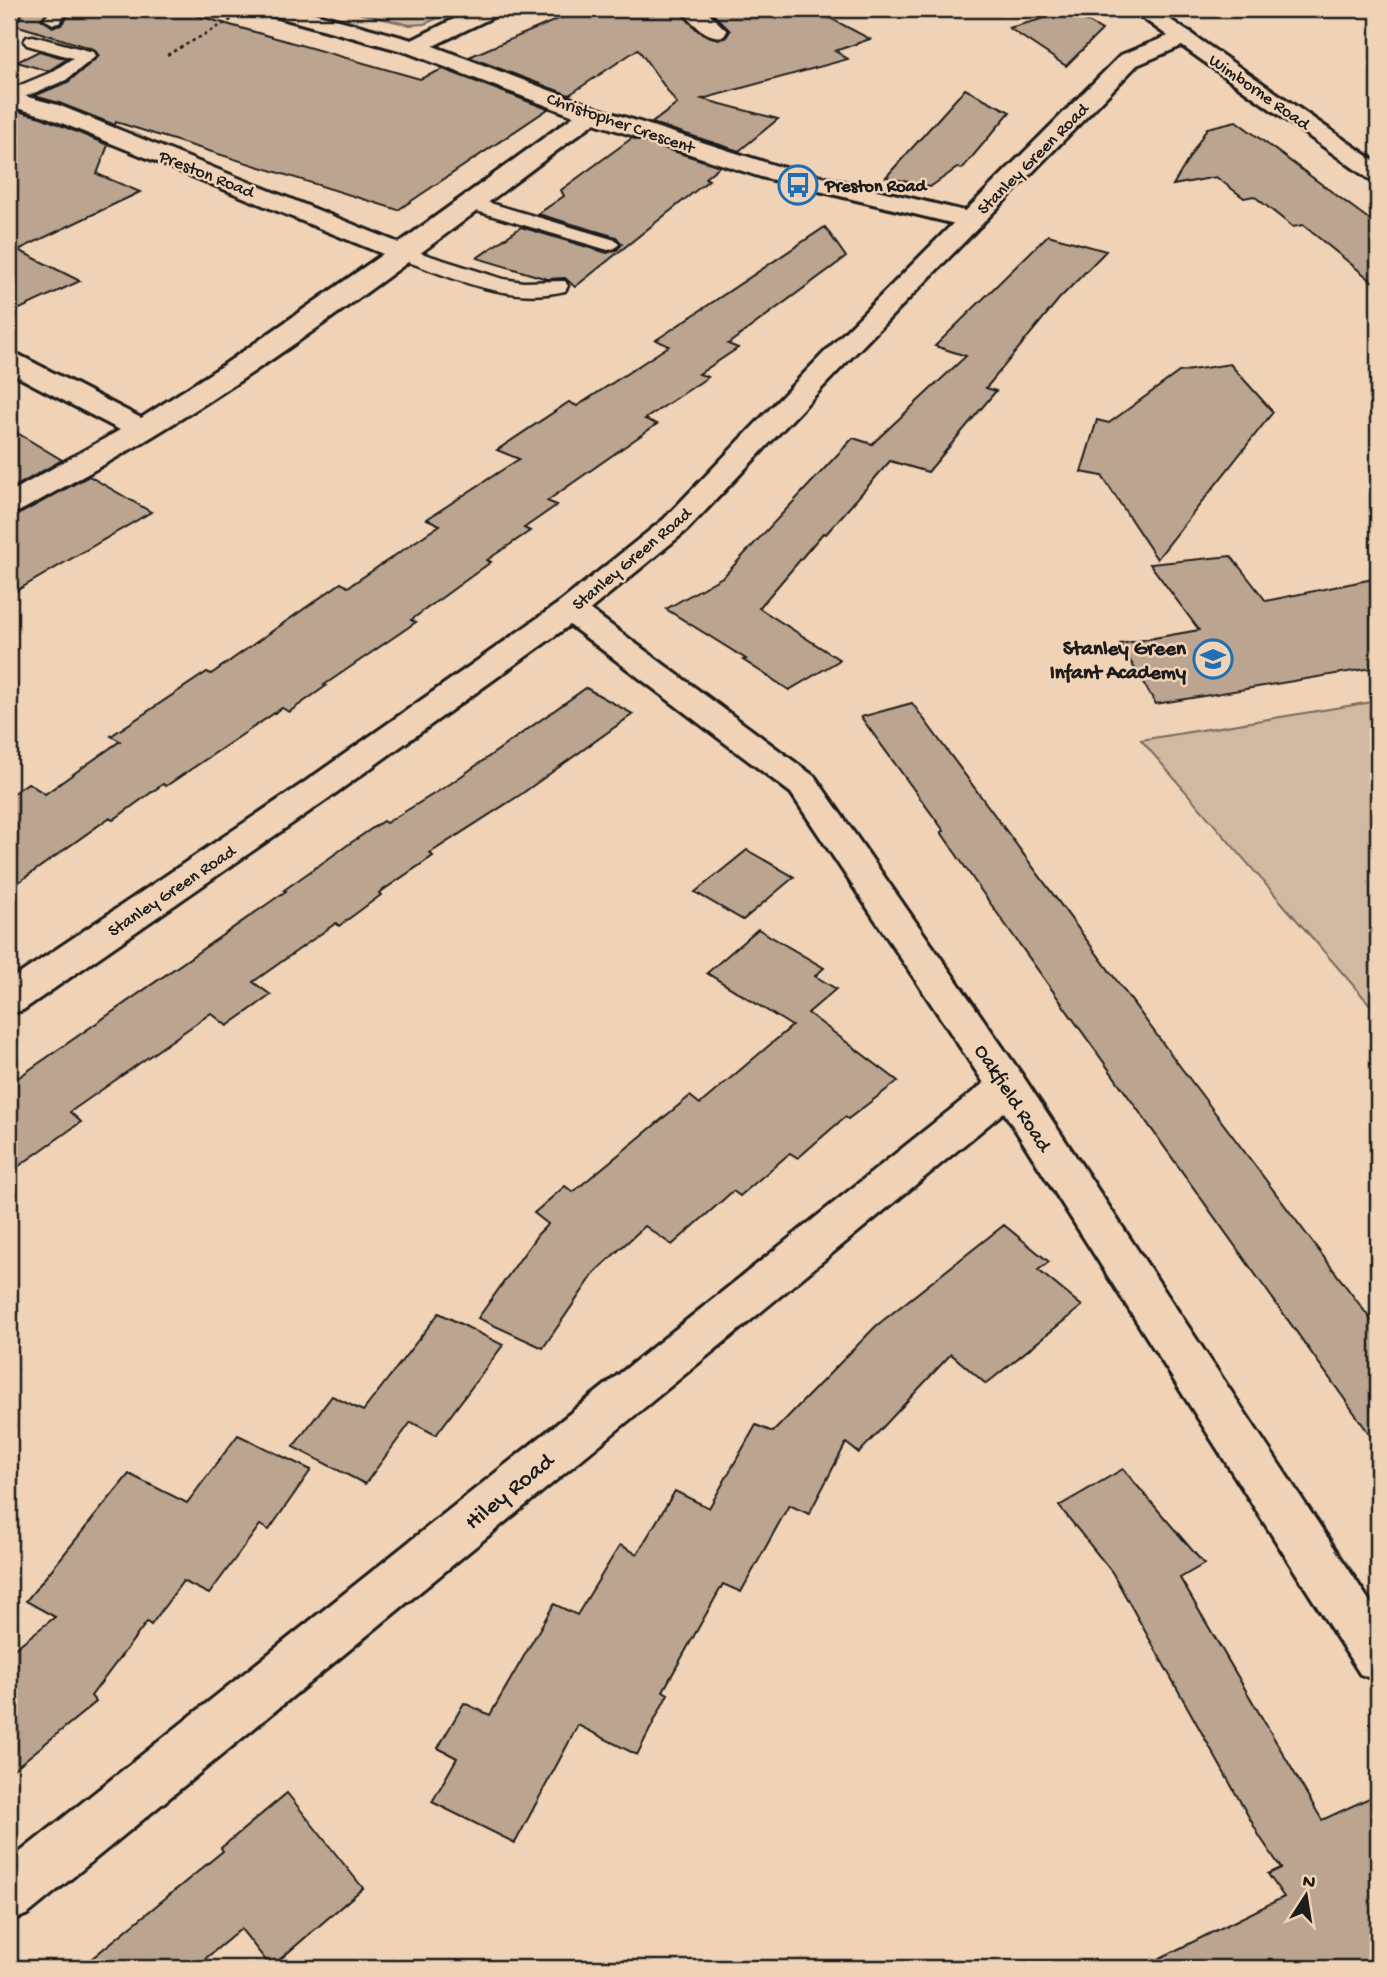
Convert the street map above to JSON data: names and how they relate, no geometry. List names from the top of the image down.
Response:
{
  "streets": {
    "main road": [
      "Wimborne Road",
      "Christopher Crescent",
      "Stanley Green Road",
      "Preston Road",
      "Oakfield Road",
      "Hiley Road"
    ]
  },
  "crossings": [
    ["Wimborne Road", "Stanley Green Road"],
    ["Christopher Crescent", "Stanley Green Road"],
    ["Stanley Green Road", "Oakfield Road"],
    ["Oakfield Road", "Hiley Road"]
  ],
  "places": {
    "bus stop": ["Preston Road"],
    "school or university": ["Stanley Green Infant Academy"]
  },
  "north": "top"
}
